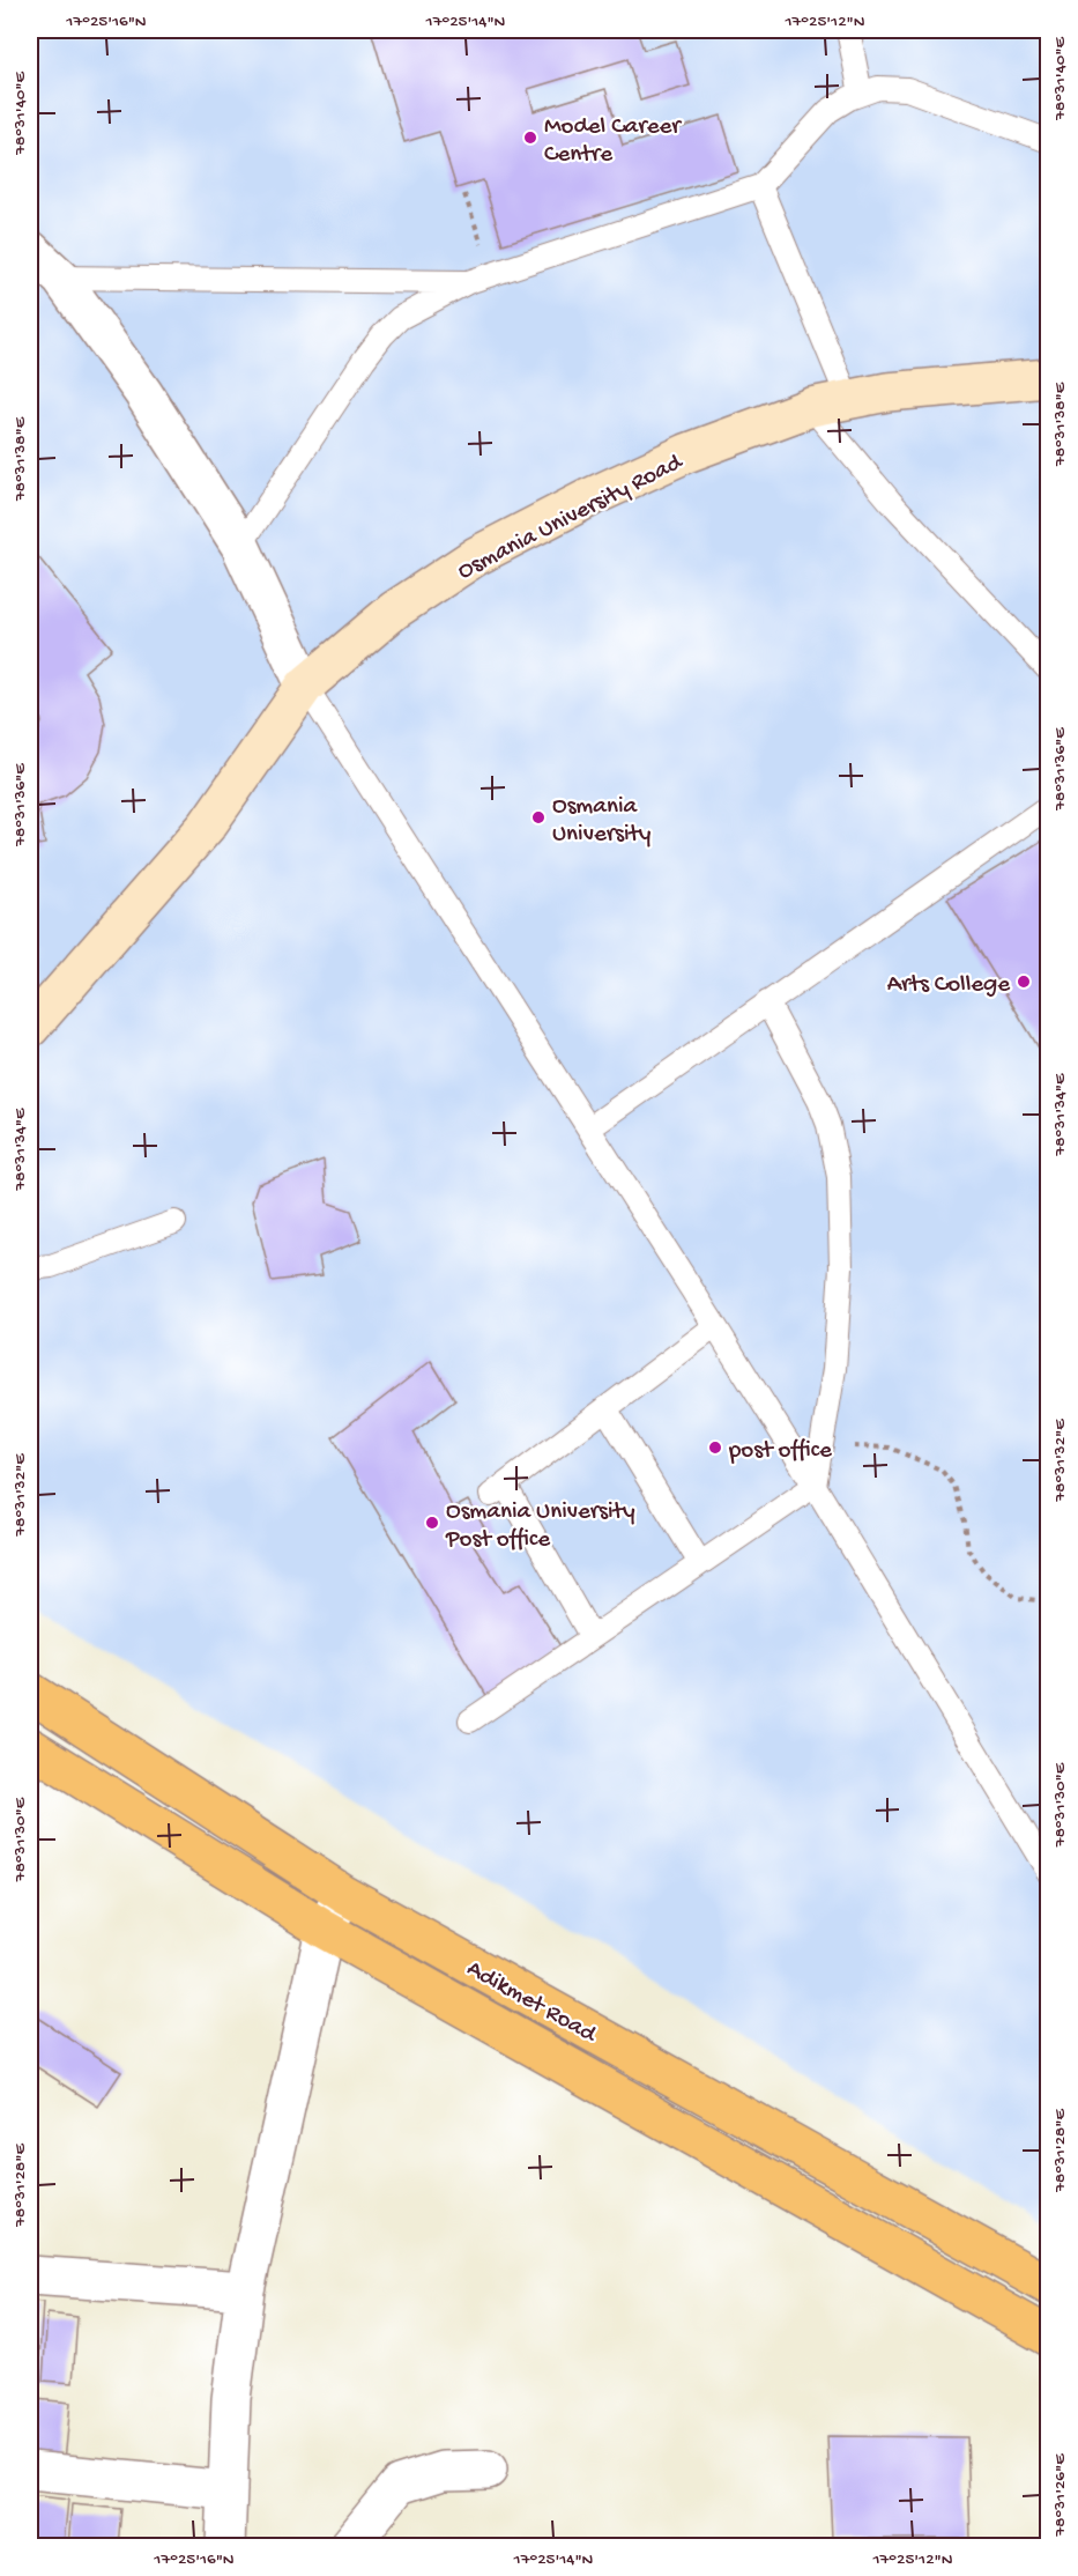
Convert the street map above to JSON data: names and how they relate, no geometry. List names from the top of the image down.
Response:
{
  "streets": {
    "main road": ["Osmania University Road", "Adikmet Road"]
  },
  "places": [
    "Model Career Centre",
    "Osmania University",
    "Arts College",
    "post office",
    "Osmania University Post office"
  ],
  "coordinates": [
    "17°25'16\"N",
    "17°25'14\"N",
    "17°25'12\"N",
    "78°31'40\"E",
    "78°31'38\"E",
    "78°31'36\"E",
    "78°31'34\"E",
    "78°31'32\"E",
    "78°31'30\"E",
    "78°31'28\"E",
    "78°31'26\"E"
  ]
}
